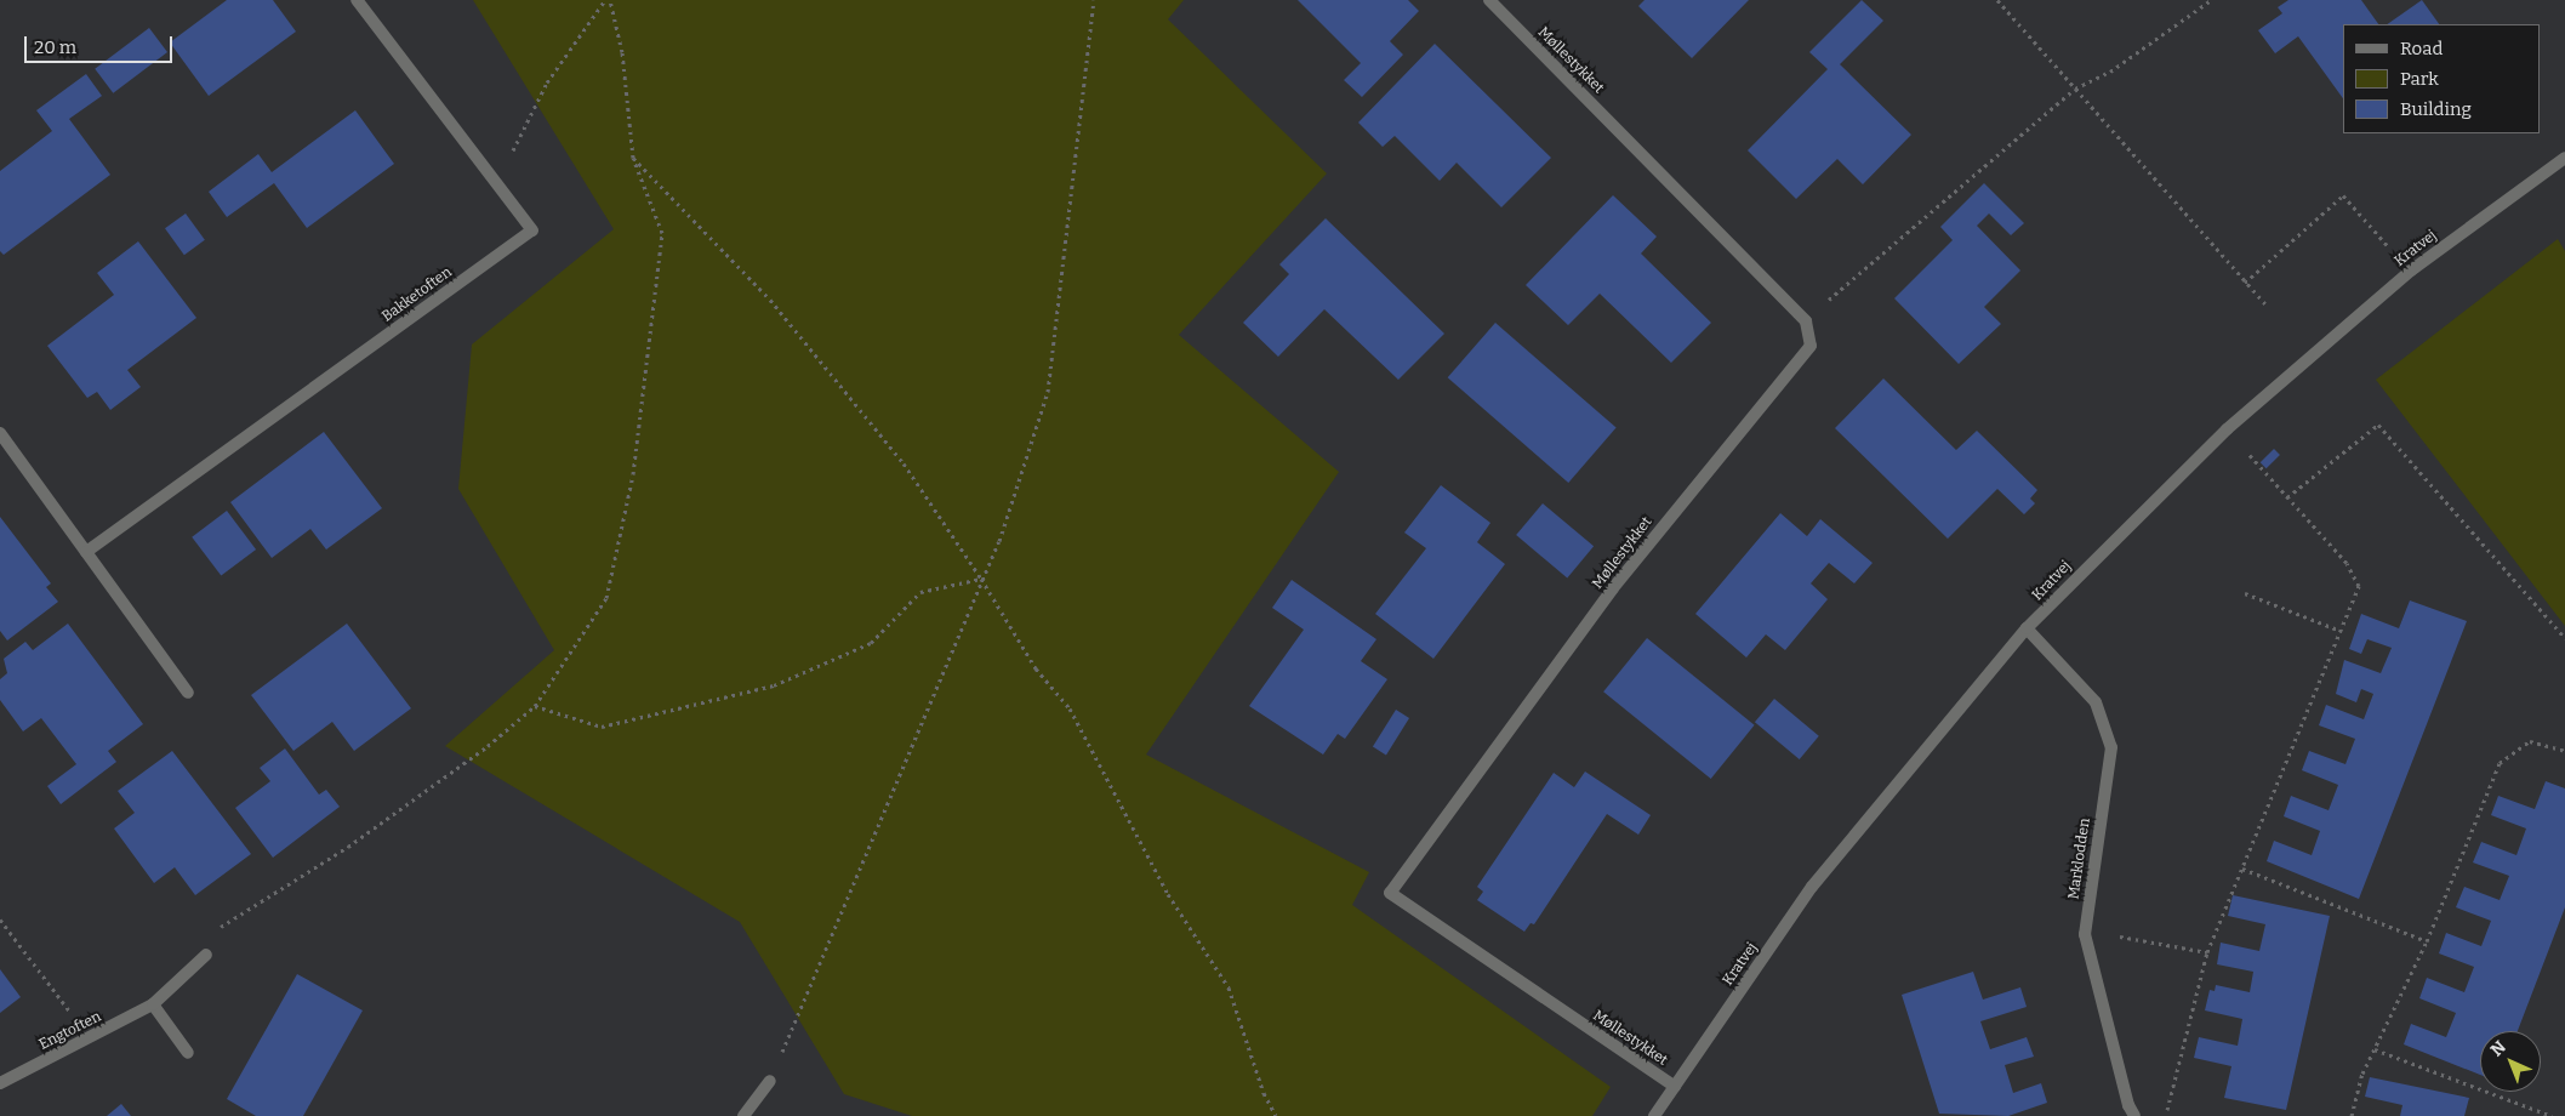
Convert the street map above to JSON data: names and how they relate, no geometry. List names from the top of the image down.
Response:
{
  "streets": {
    "street": [
      "Møllestykket",
      "Kratvej",
      "Bakketoften",
      "Marklodden",
      "Engtoften"
    ]
  },
  "crossings": [
    ["Møllestykket", "Kratvej"],
    ["Kratvej", "Marklodden"]
  ],
  "legend": ["Road", "Park", "Building"],
  "scale_bar": "20 m",
  "north": "top left"
}
